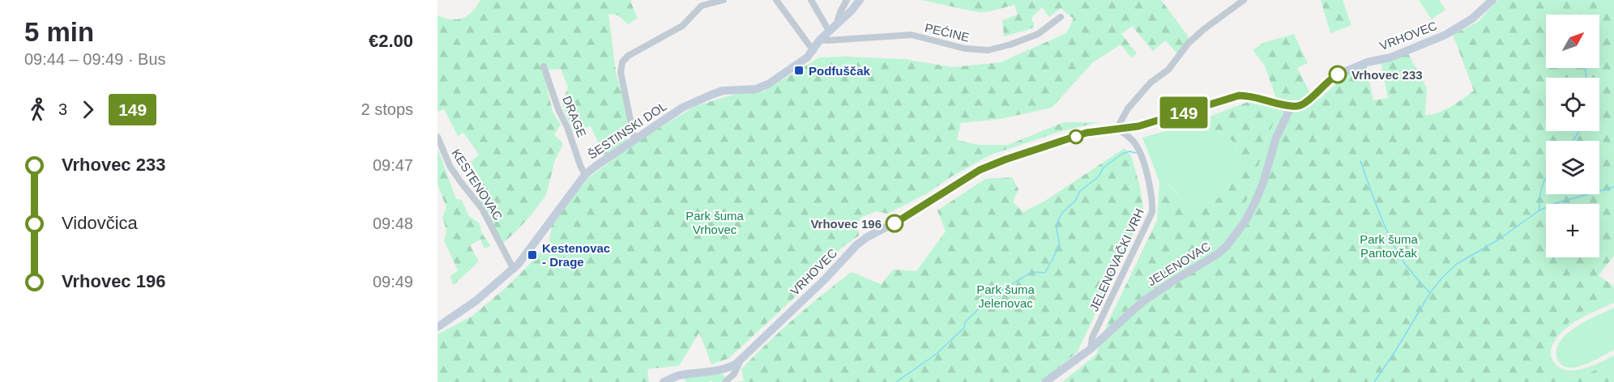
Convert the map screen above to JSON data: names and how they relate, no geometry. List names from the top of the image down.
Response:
{
  "streets": {
    "street": [
      "PEĆINE",
      "VRHOVEC",
      "DRAGE",
      "ŠESTINSKI DOL",
      "KESTENOVAC",
      "JELENOVAČKI VRH",
      "JELENOVAC"
    ]
  },
  "crossings": [
    ["PEĆINE", "ŠESTINSKI DOL"],
    ["VRHOVEC", "JELENOVAČKI VRH"],
    ["VRHOVEC", "JELENOVAC"],
    ["DRAGE", "ŠESTINSKI DOL"],
    ["ŠESTINSKI DOL", "KESTENOVAC"],
    ["JELENOVAČKI VRH", "JELENOVAC"]
  ],
  "parks": ["Park šuma Vrhovec", "Park šuma Pantovčak", "Park šuma Jelenovac"],
  "places": {
    "transit": ["Podfuščak", "Kestenovac - Drage"],
    "other": ["Vrhovec 233", "Vrhovec 196"]
  },
  "lines": ["bus line 149"],
  "north": "top right",
  "page": {
    "heading": ["5 min", "09:44 – 09:49 · Bus", "€2.00"],
    "on_map": "149",
    "map_buttons": "+",
    "legs": ["3", "149", "2 stops"],
    "list": [
      {
        "name": "Vrhovec 233",
        "value": "09:47"
      },
      {
        "name": "Vidovčica",
        "value": "09:48"
      },
      {
        "name": "Vrhovec 196",
        "value": "09:49"
      }
    ]
  }
}
